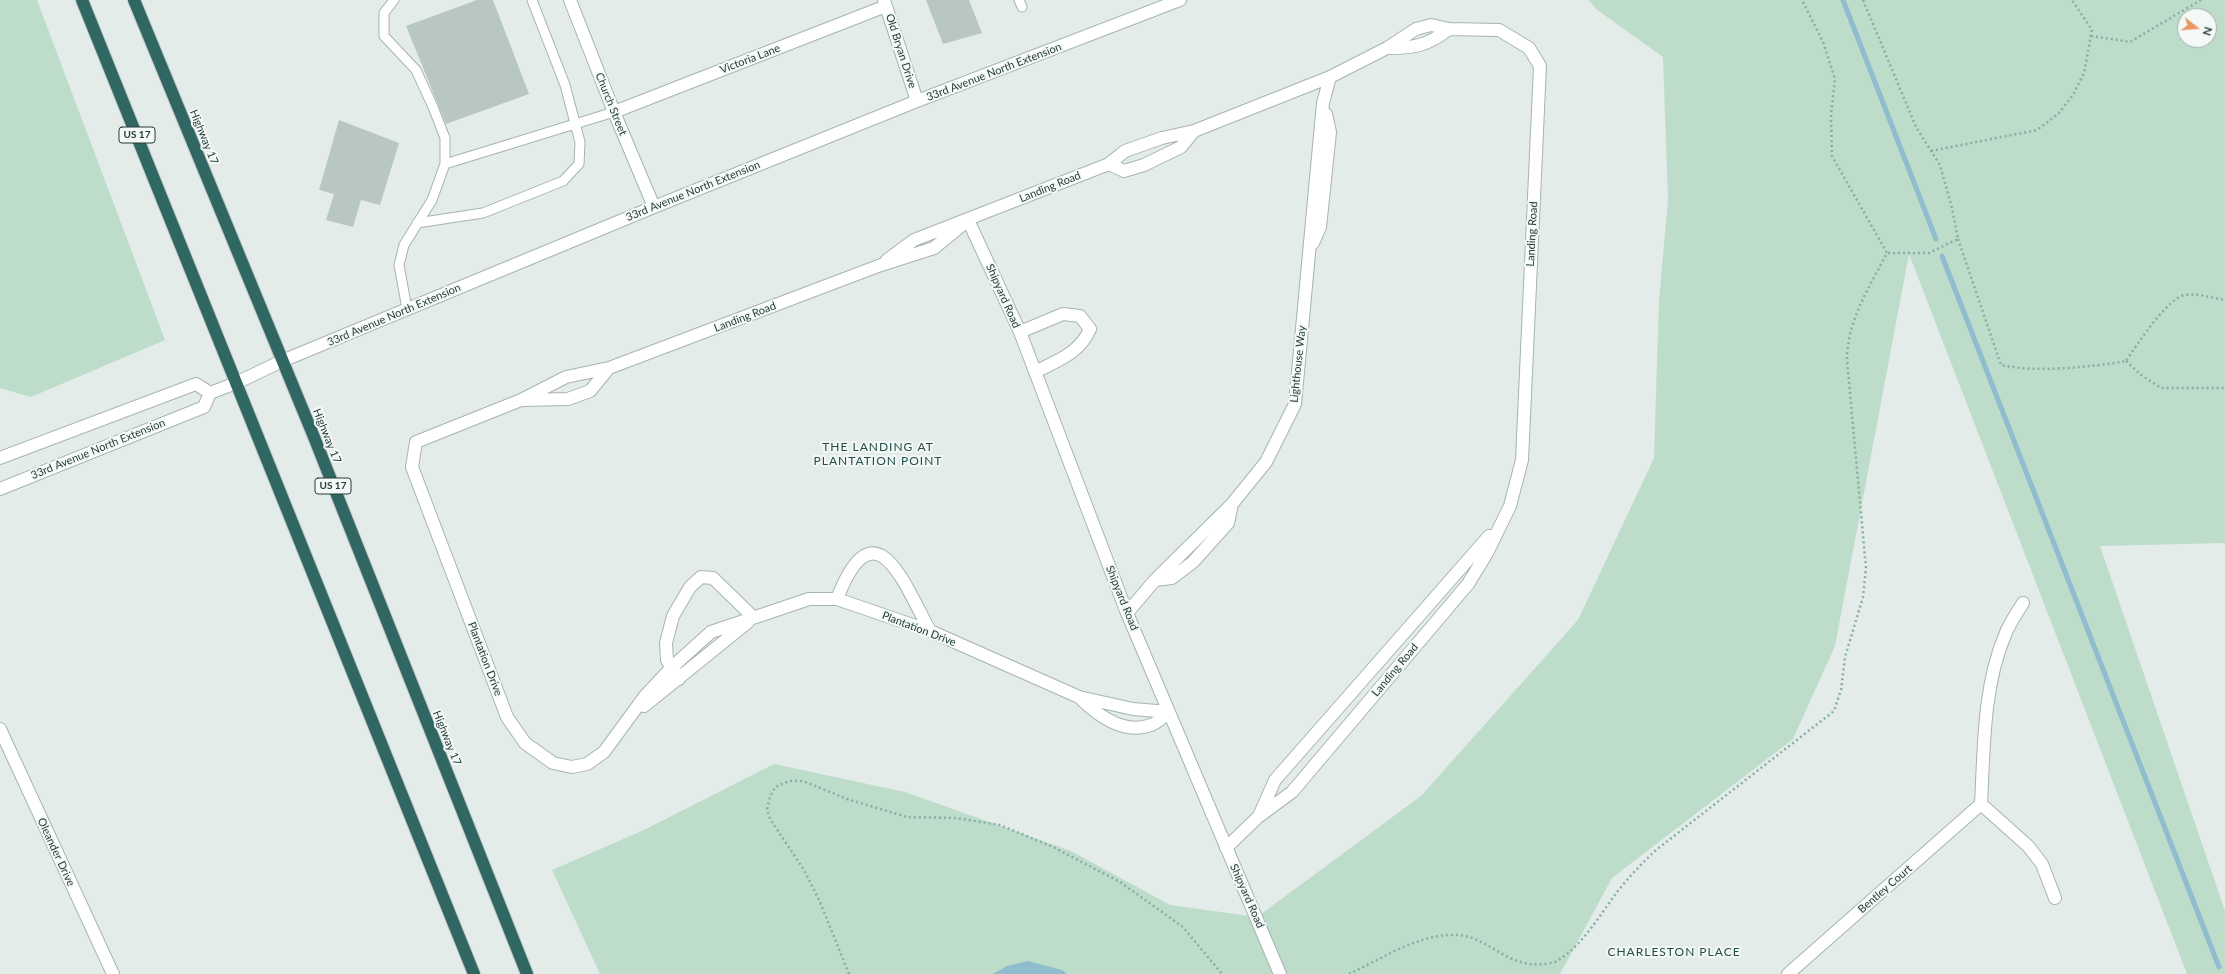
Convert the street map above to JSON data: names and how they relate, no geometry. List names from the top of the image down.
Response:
{
  "streets": {
    "highway": ["US 17", "Highway 17"],
    "street": [
      "Old Bryan Drive",
      "Victoria Lane",
      "33rd Avenue North Extension",
      "Church Street",
      "Landing Road",
      "Shipyard Road",
      "Lighthouse Way",
      "Plantation Drive",
      "Oleander Drive",
      "Bentley Court"
    ]
  },
  "crossings": [
    ["Old Bryan Drive", "Victoria Lane"],
    ["Old Bryan Drive", "33rd Avenue North Extension"],
    ["Victoria Lane", "Church Street"],
    ["33rd Avenue North Extension", "Church Street"],
    ["33rd Avenue North Extension", "US 17"],
    ["33rd Avenue North Extension", "Highway 17"],
    ["Landing Road", "Shipyard Road"],
    ["Landing Road", "Lighthouse Way"],
    ["Landing Road", "Plantation Drive"],
    ["Shipyard Road", "Lighthouse Way"],
    ["Shipyard Road", "Plantation Drive"]
  ],
  "districts": ["THE LANDING AT PLANTATION POINT", "CHARLESTON PLACE"],
  "north": "right"
}
